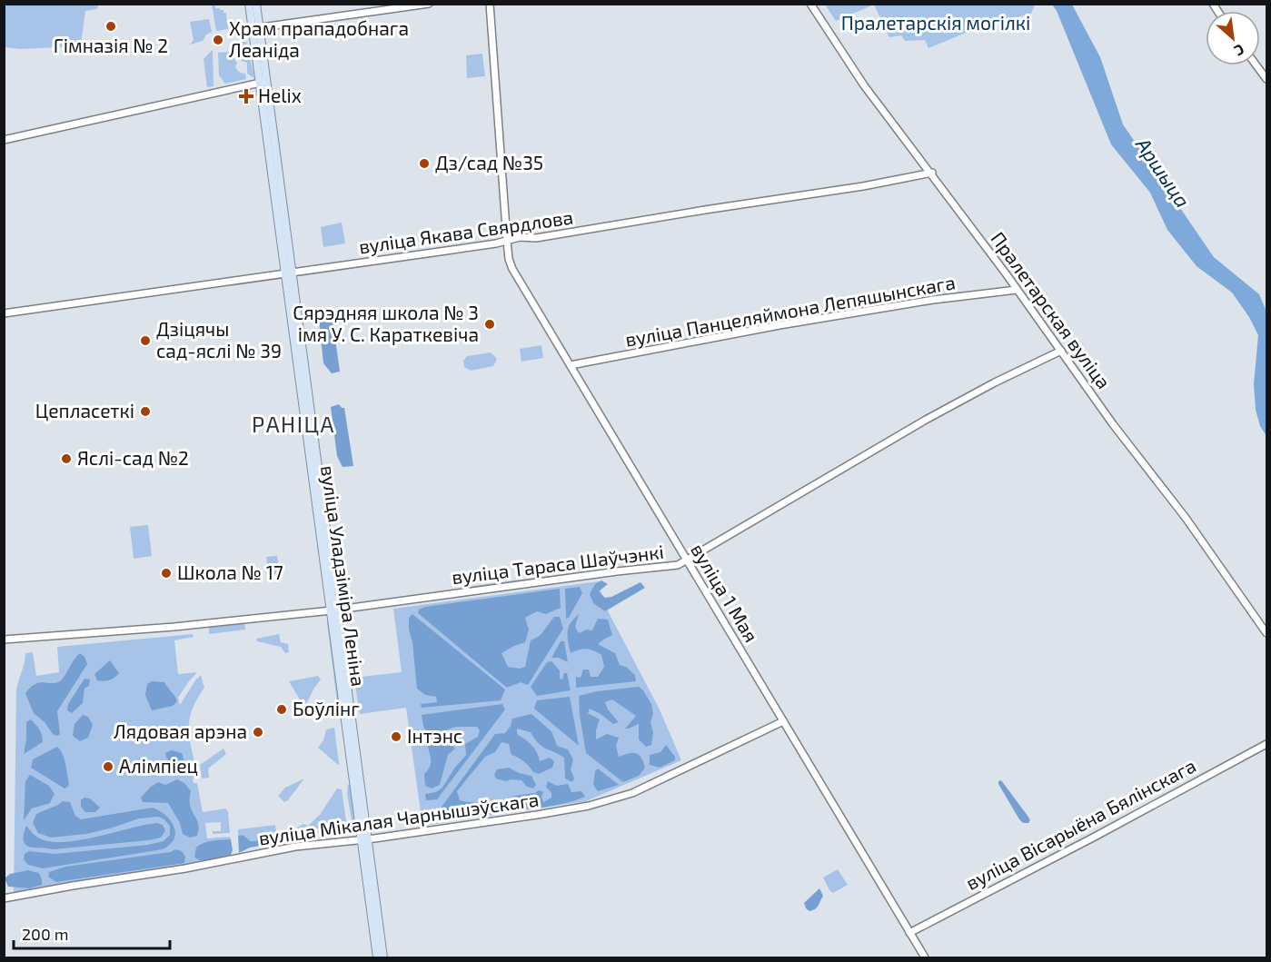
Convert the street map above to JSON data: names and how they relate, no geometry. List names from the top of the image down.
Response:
{
  "streets": {
    "main road": ["вуліца Уладзіміра Леніна"],
    "street": [
      "вуліца Якава Свярдлова",
      "Пралетарская вуліца",
      "вуліца Панцеляймона Лепяшынскага",
      "вуліца Тараса Шаўчэнкі",
      "вуліца 1 Мая",
      "вуліца Мікалая Чарнышэўскага",
      "вуліца Вісарыёна Бялінскага"
    ]
  },
  "crossings": [
    ["вуліца Якава Свярдлова", "Пралетарская вуліца"],
    ["вуліца Якава Свярдлова", "вуліца Уладзіміра Леніна"],
    ["вуліца Якава Свярдлова", "вуліца 1 Мая"],
    ["Пралетарская вуліца", "вуліца Панцеляймона Лепяшынскага"],
    ["Пралетарская вуліца", "вуліца Тараса Шаўчэнкі"],
    ["вуліца Панцеляймона Лепяшынскага", "вуліца 1 Мая"],
    ["вуліца Тараса Шаўчэнкі", "вуліца Уладзіміра Леніна"],
    ["вуліца Тараса Шаўчэнкі", "вуліца 1 Мая"],
    ["вуліца Уладзіміра Леніна", "вуліца Мікалая Чарнышэўскага"],
    ["вуліца 1 Мая", "вуліца Мікалая Чарнышэўскага"],
    ["вуліца 1 Мая", "вуліца Вісарыёна Бялінскага"]
  ],
  "districts": ["РАНІЦА"],
  "water": ["Аршыца"],
  "parks": ["Пралетарскія могілкі"],
  "places": {
    "other": [
      "Гімназія № 2",
      "Храм прападобнага Леаніда",
      "Дз/сад №35",
      "Сярэдняя школа № 3 імя У. С. Караткевіча",
      "Дзіцячы сад-яслі № 39",
      "Цепласеткі",
      "Яслі-сад №2",
      "Школа № 17",
      "Боўлінг",
      "Лядовая арэна",
      "Інтэнс",
      "Алімпіец"
    ],
    "health": ["Helix"]
  },
  "scale_bar": "200 m",
  "north": "bottom right"
}
